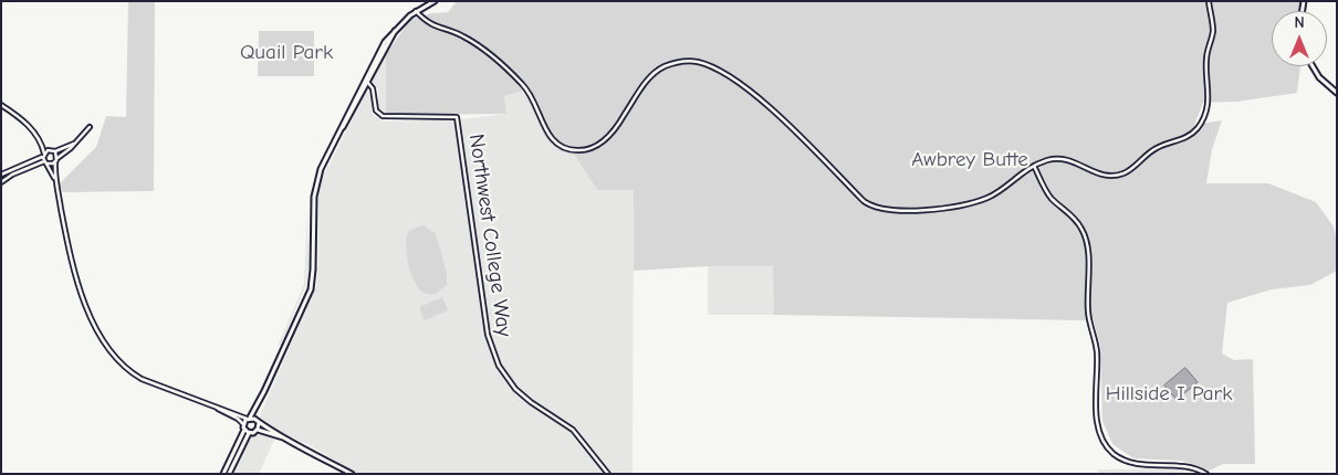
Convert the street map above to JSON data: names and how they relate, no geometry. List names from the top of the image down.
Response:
{
  "streets": {
    "street": ["Northwest College Way"]
  },
  "parks": ["Quail Park", "Awbrey Butte", "Hillside I Park"],
  "north": "top"
}
